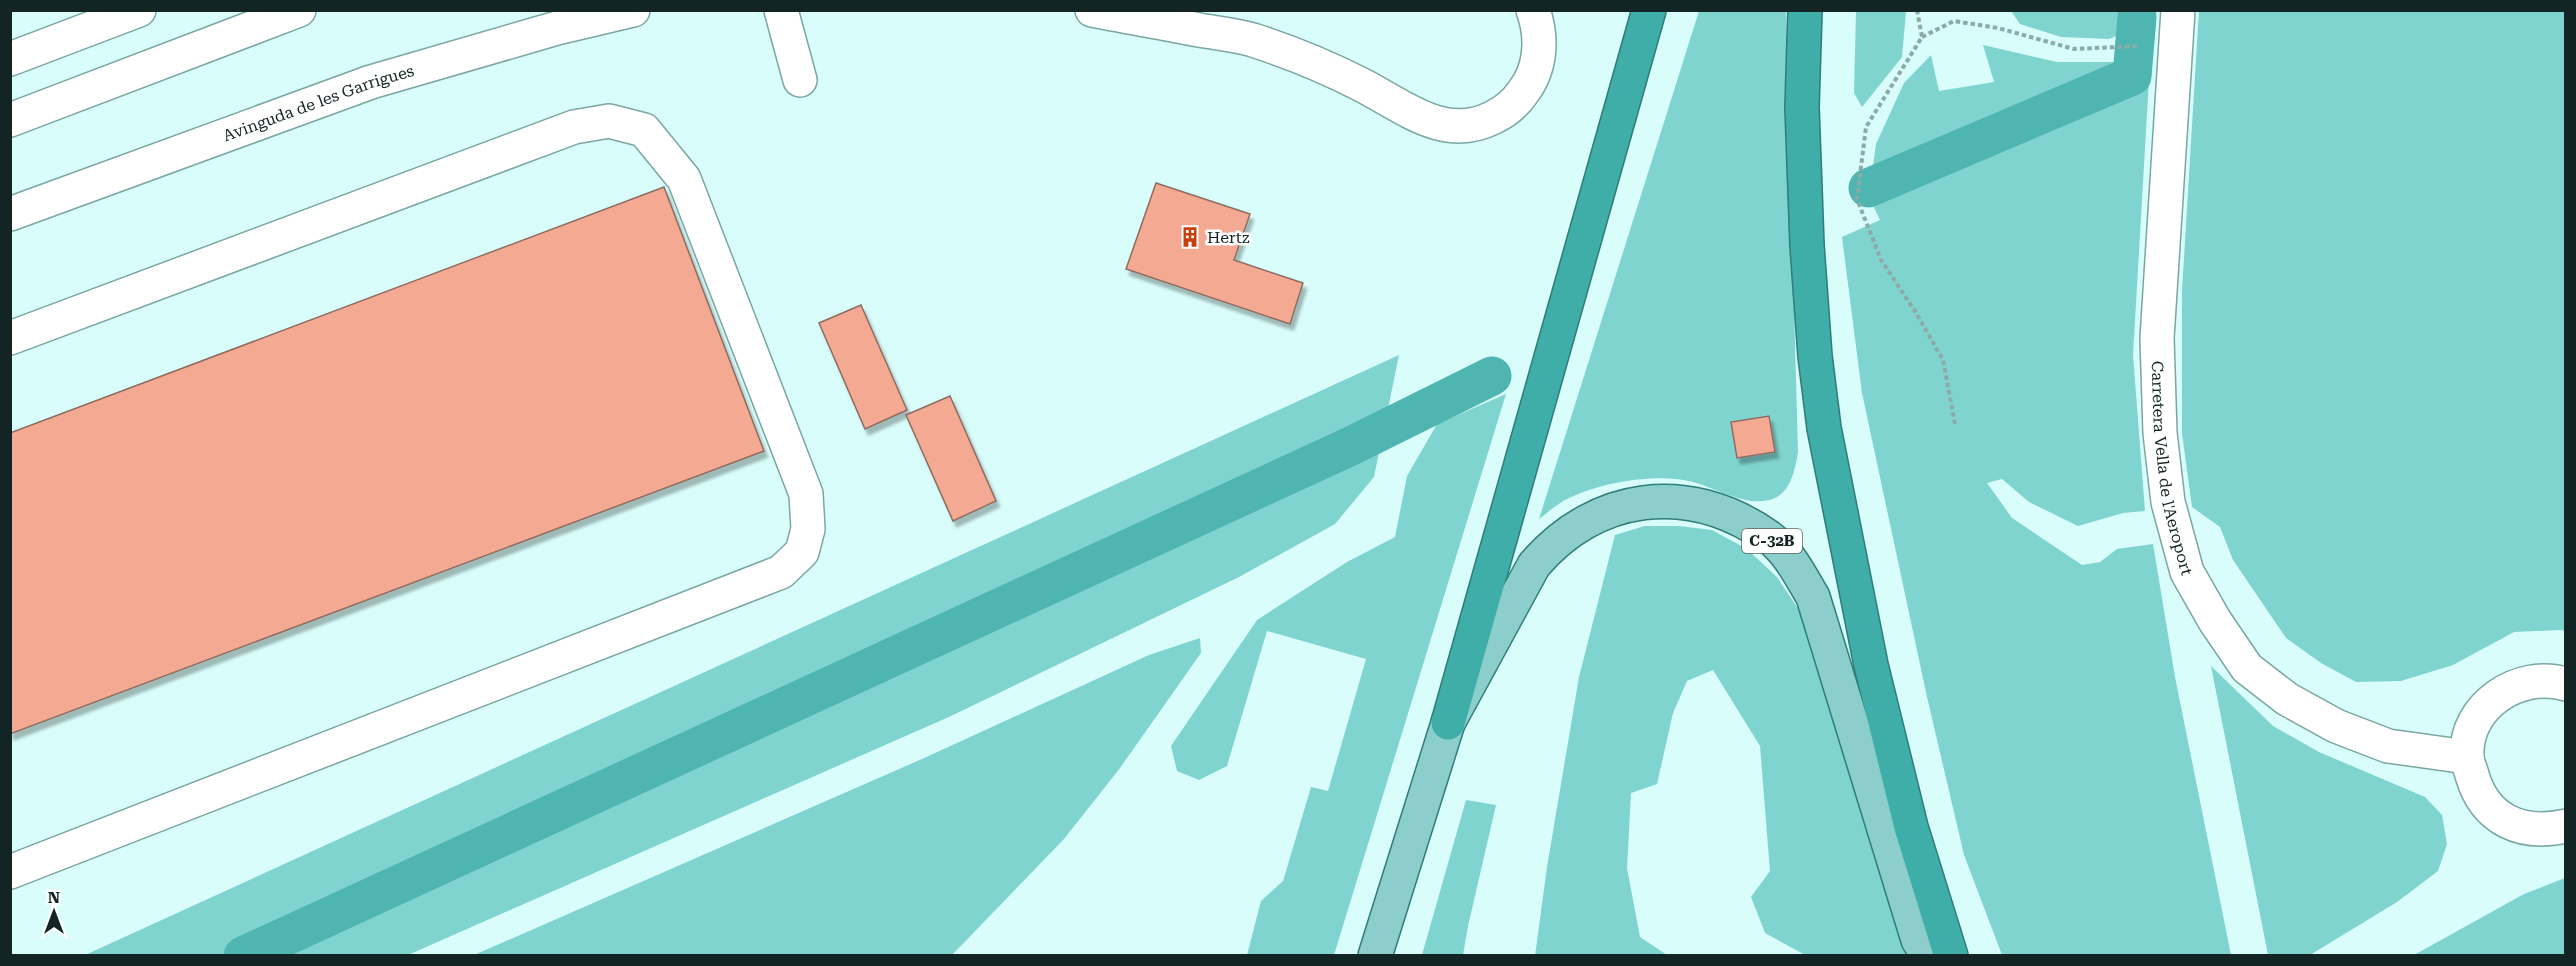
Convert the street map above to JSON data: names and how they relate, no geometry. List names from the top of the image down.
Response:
{
  "streets": {
    "highway": ["C-32B"],
    "street": ["Avinguda de les Garrigues", "Carretera Vella de l'Aeroport"]
  },
  "places": {
    "building": ["Hertz"]
  },
  "north": "top"
}
